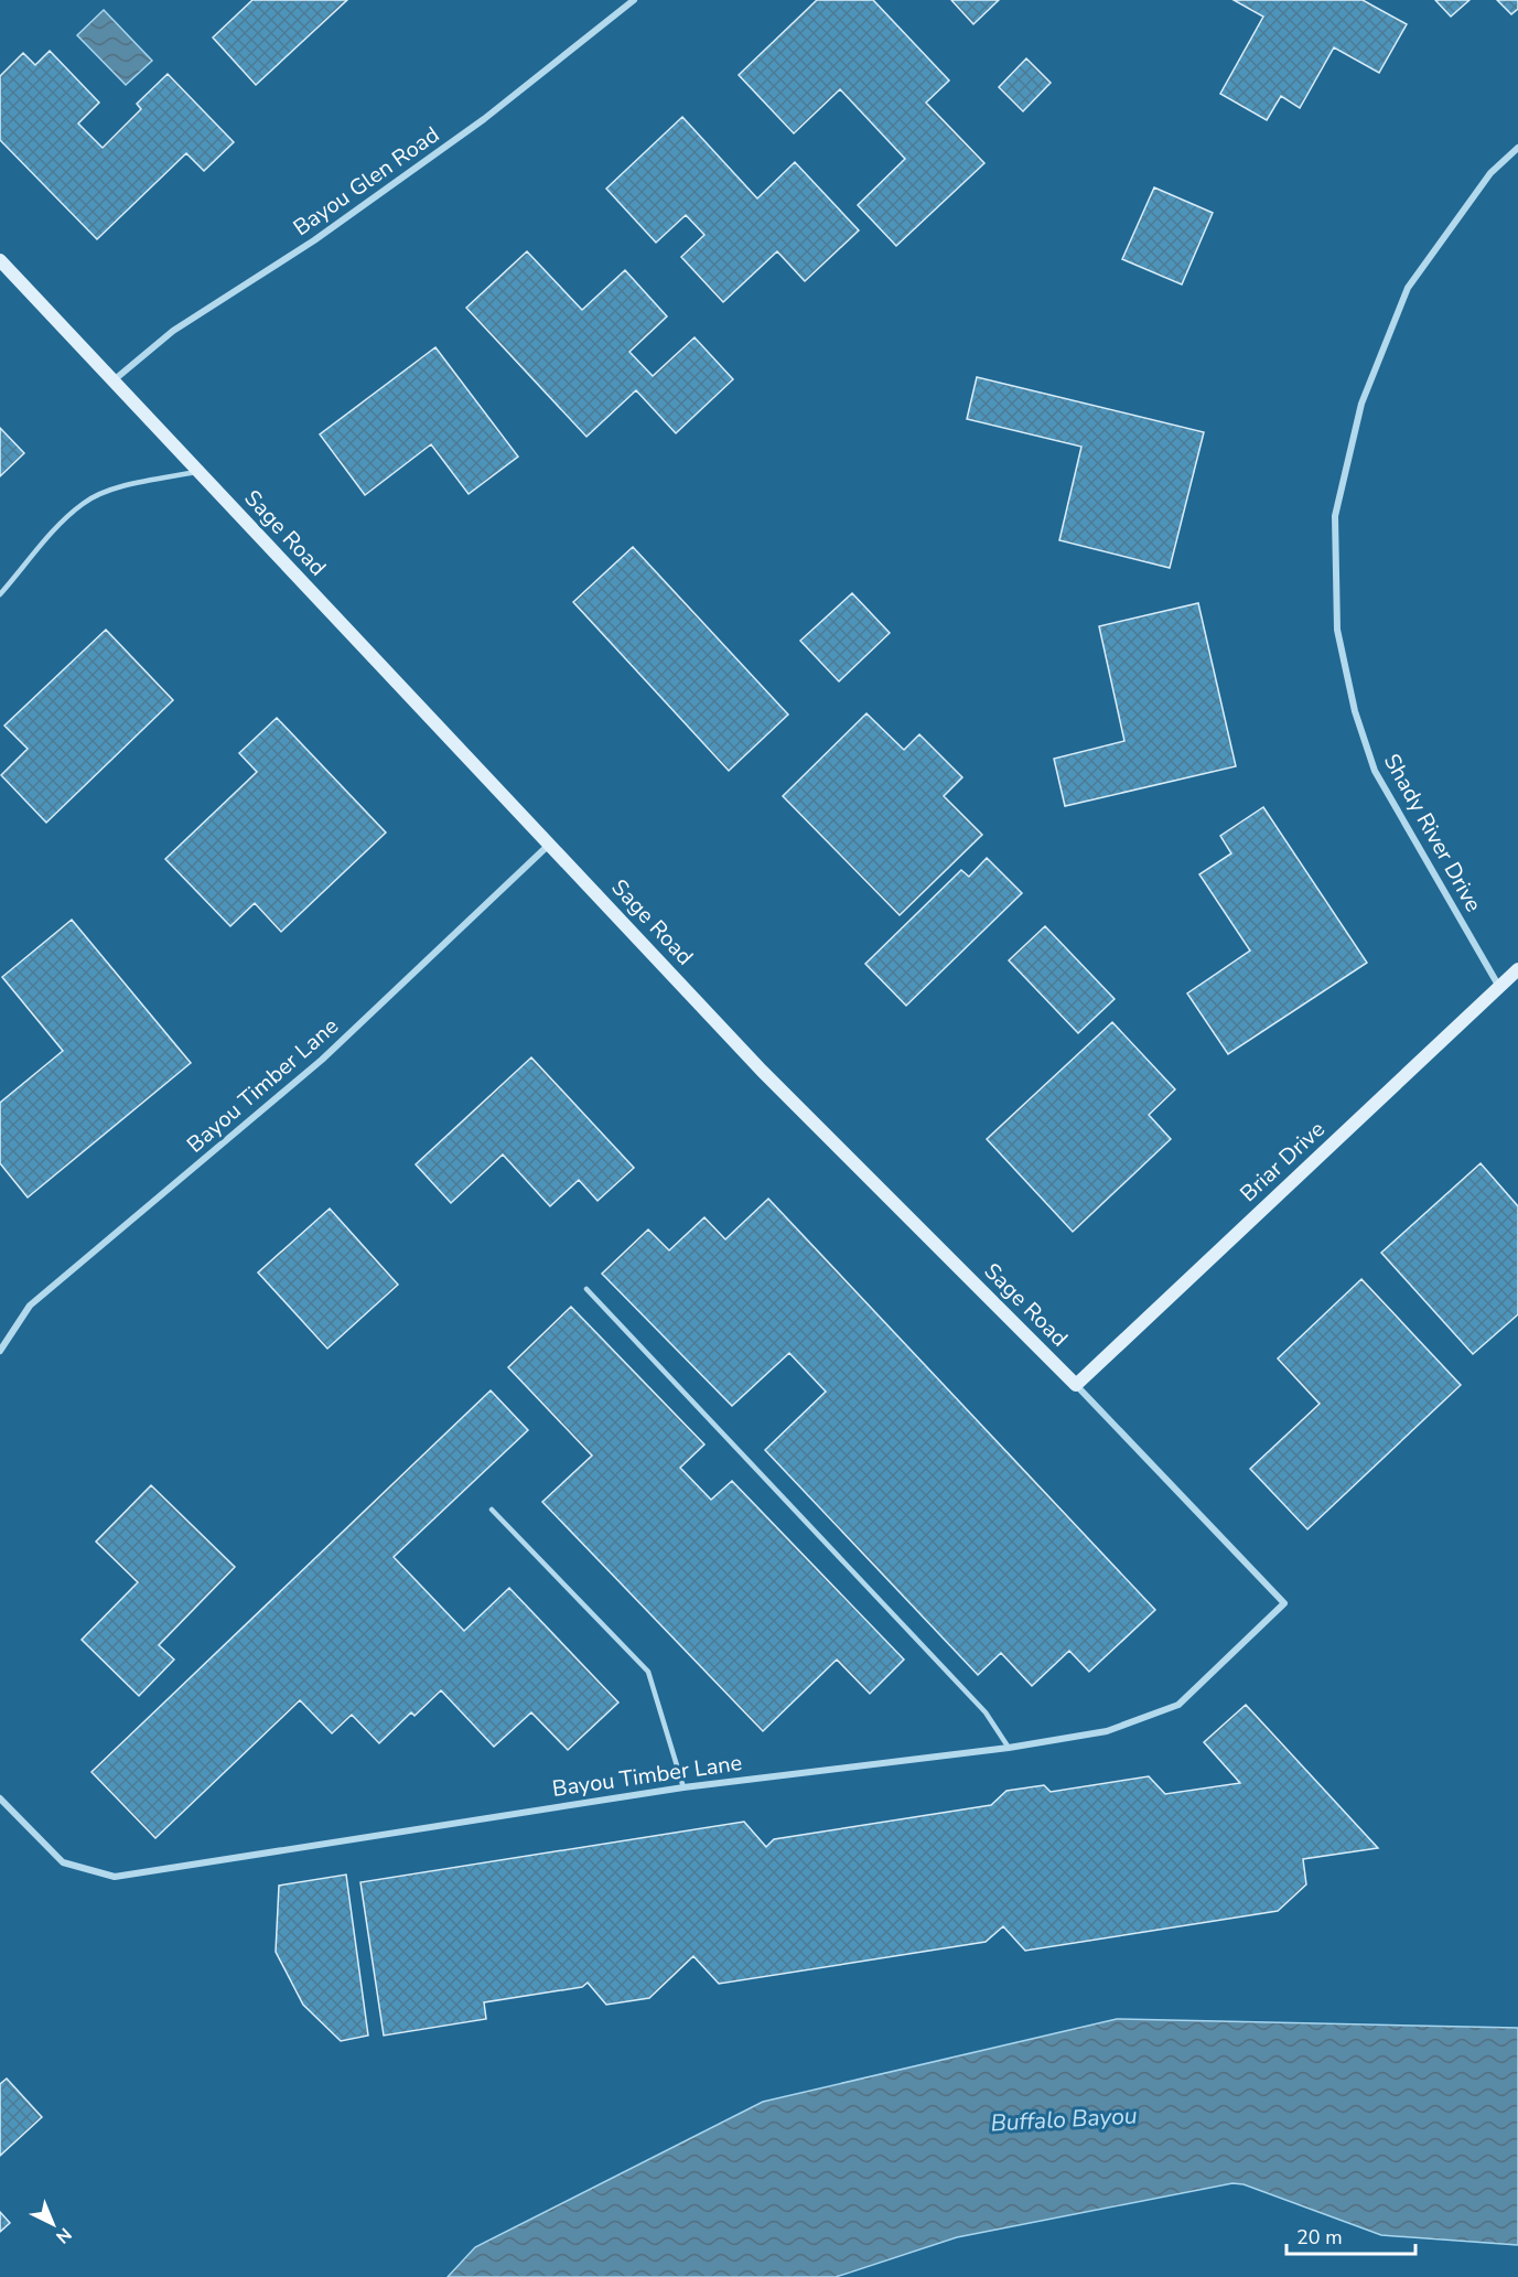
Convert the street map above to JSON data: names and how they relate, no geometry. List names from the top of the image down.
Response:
{
  "streets": {
    "street": [
      "Bayou Glen Road",
      "Sage Road",
      "Shady River Drive",
      "Bayou Timber Lane",
      "Briar Drive"
    ]
  },
  "crossings": [
    ["Bayou Glen Road", "Sage Road"],
    ["Sage Road", "Bayou Timber Lane"],
    ["Sage Road", "Briar Drive"],
    ["Shady River Drive", "Briar Drive"]
  ],
  "water": ["Buffalo Bayou"],
  "scale_bar": "20 m",
  "north": "bottom right"
}
